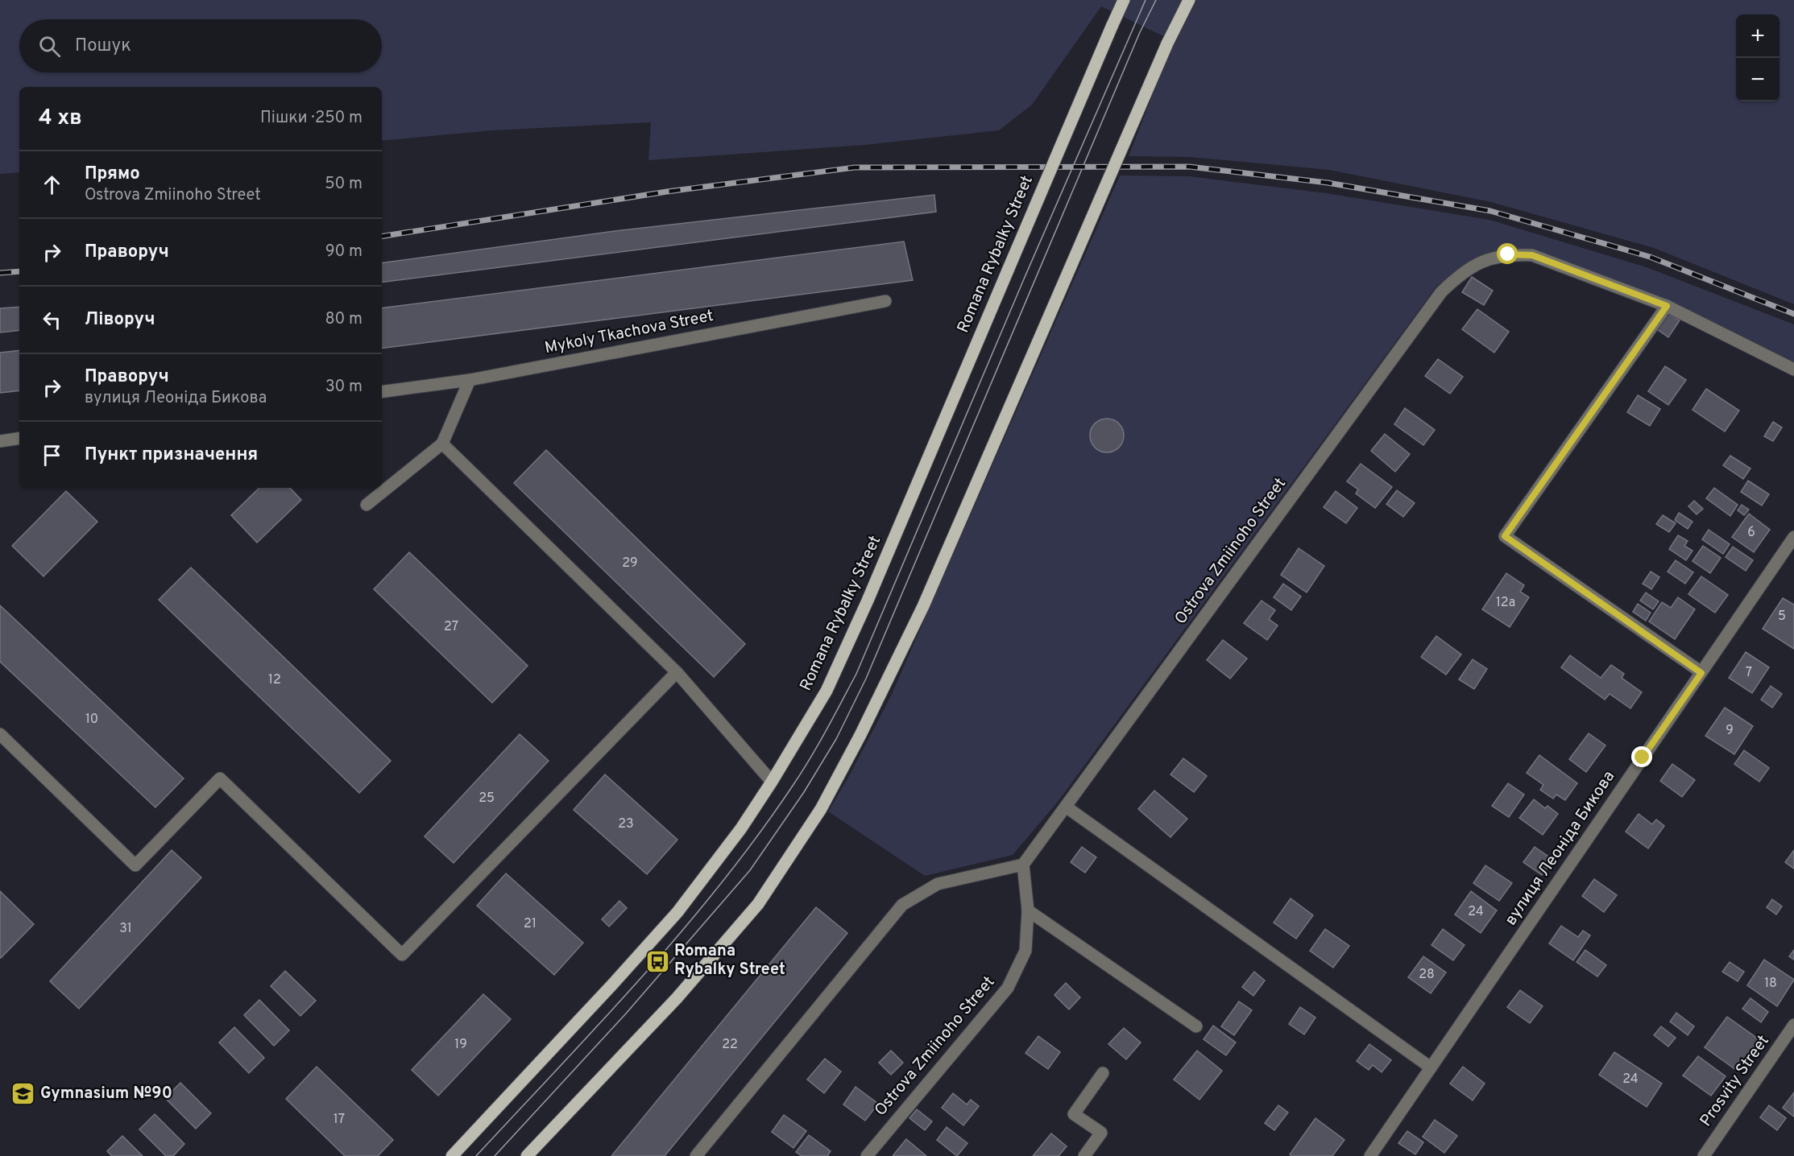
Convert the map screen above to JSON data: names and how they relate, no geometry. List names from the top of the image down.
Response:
{
  "streets": {
    "main road": ["Romana Rybalky Street"],
    "street": [
      "Mykoly Tkachova Street",
      "Ostrova Zmiinoho Street",
      "вулиця Леоніда Бикова",
      "Prosvity Street"
    ]
  },
  "places": {
    "bus stop": ["Romana Rybalky Street"],
    "school or university": ["Gymnasium №90"]
  },
  "house_numbers": [
    "6",
    "29",
    "12а",
    "5",
    "27",
    "7",
    "12",
    "10",
    "9",
    "25",
    "23",
    "24",
    "21",
    "31",
    "28",
    "18",
    "19",
    "22",
    "24",
    "17"
  ],
  "page": {
    "map_buttons": ["+", "−"],
    "search": "Пошук",
    "heading": ["4 хв", "Пішки · 250 m"],
    "list": [
      ["Прямо", "Ostrova Zmiinoho Street", "50 m"],
      ["Праворуч", "90 m"],
      ["Ліворуч", "80 m"],
      ["Праворуч", "вулиця Леоніда Бикова", "30 m"],
      "Пункт призначення"
    ]
  }
}
